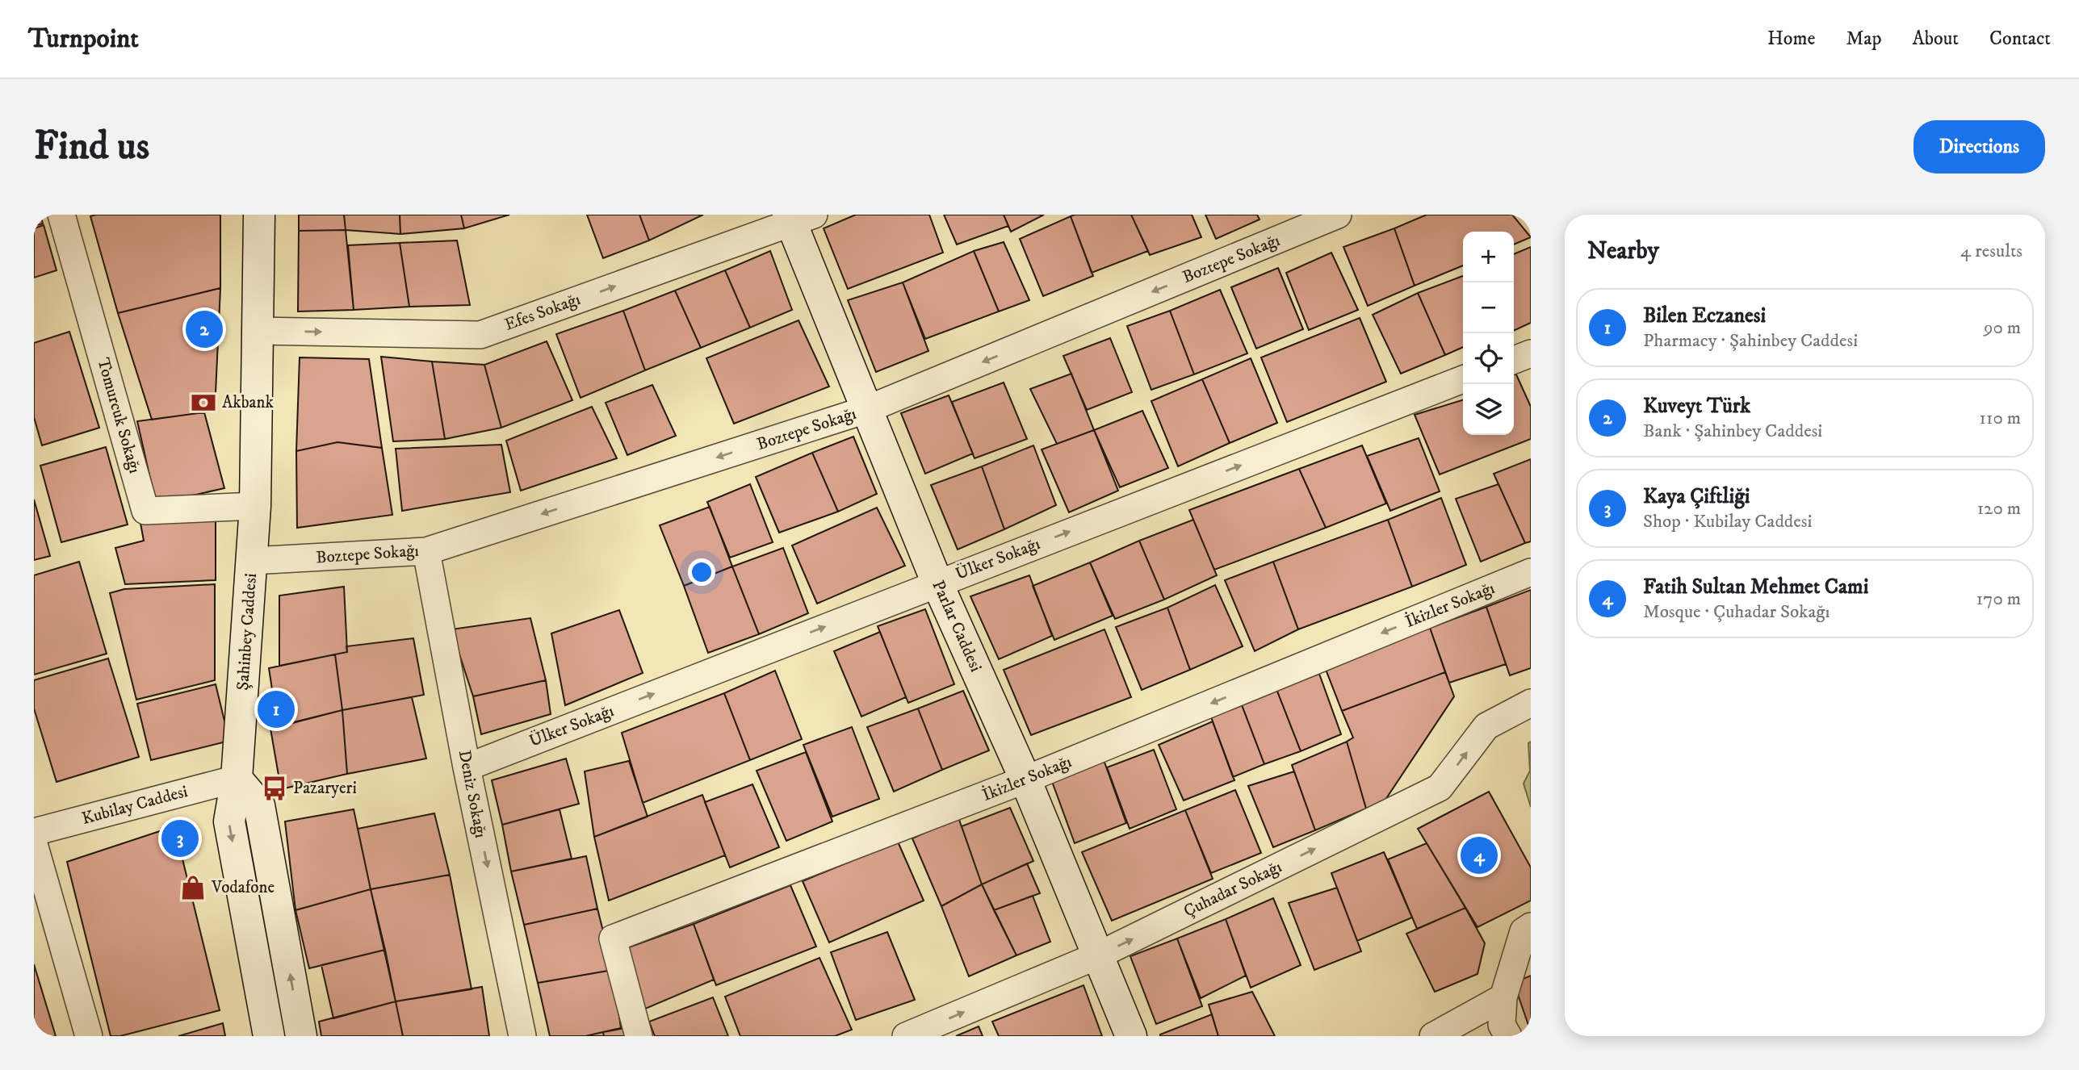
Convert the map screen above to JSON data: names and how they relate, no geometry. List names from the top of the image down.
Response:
{
  "streets": {
    "main road": ["Parlar Caddesi", "Şahinbey Caddesi"],
    "street": [
      "Boztepe Sokağı",
      "Efes Sokağı",
      "Tomurcuk Sokağı",
      "Ülker Sokağı",
      "İkizler Sokağı",
      "Deniz Sokağı",
      "Kubilay Caddesi",
      "Çuhadar Sokağı"
    ]
  },
  "crossings": [
    ["Boztepe Sokağı", "Parlar Caddesi"],
    ["Boztepe Sokağı", "Şahinbey Caddesi"],
    ["Boztepe Sokağı", "Deniz Sokağı"],
    ["Efes Sokağı", "Parlar Caddesi"],
    ["Efes Sokağı", "Şahinbey Caddesi"],
    ["Tomurcuk Sokağı", "Şahinbey Caddesi"],
    ["Ülker Sokağı", "Parlar Caddesi"],
    ["Ülker Sokağı", "Deniz Sokağı"],
    ["İkizler Sokağı", "Parlar Caddesi"],
    ["Parlar Caddesi", "Çuhadar Sokağı"],
    ["Şahinbey Caddesi", "Kubilay Caddesi"]
  ],
  "one_way": [
    "Boztepe Sokağı",
    "Efes Sokağı",
    "Ülker Sokağı",
    "İkizler Sokağı",
    "Deniz Sokağı",
    "Çuhadar Sokağı"
  ],
  "places": {
    "bank": ["Akbank"],
    "bus stop": ["Pazaryeri"],
    "shop": ["Vodafone"]
  },
  "page": {
    "header": "Turnpoint",
    "nav": [
      "Home",
      "Map",
      "About",
      "Contact"
    ],
    "buttons": "Directions",
    "title": "Find us",
    "heading": ["Nearby", "4 results"],
    "map_buttons": ["+", "−"],
    "list": [
      {
        "mark": "1",
        "name": "Bilen Eczanesi",
        "note": "Pharmacy · Şahinbey Caddesi",
        "value": "90 m"
      },
      {
        "mark": "2",
        "name": "Kuveyt Türk",
        "note": "Bank · Şahinbey Caddesi",
        "value": "110 m"
      },
      {
        "mark": "3",
        "name": "Kaya Çiftliği",
        "note": "Shop · Kubilay Caddesi",
        "value": "120 m"
      },
      {
        "mark": "4",
        "name": "Fatih Sultan Mehmet Cami",
        "note": "Mosque · Çuhadar Sokağı",
        "value": "170 m"
      }
    ],
    "pins": [
      "2",
      "1",
      "3",
      "4"
    ]
  }
}
